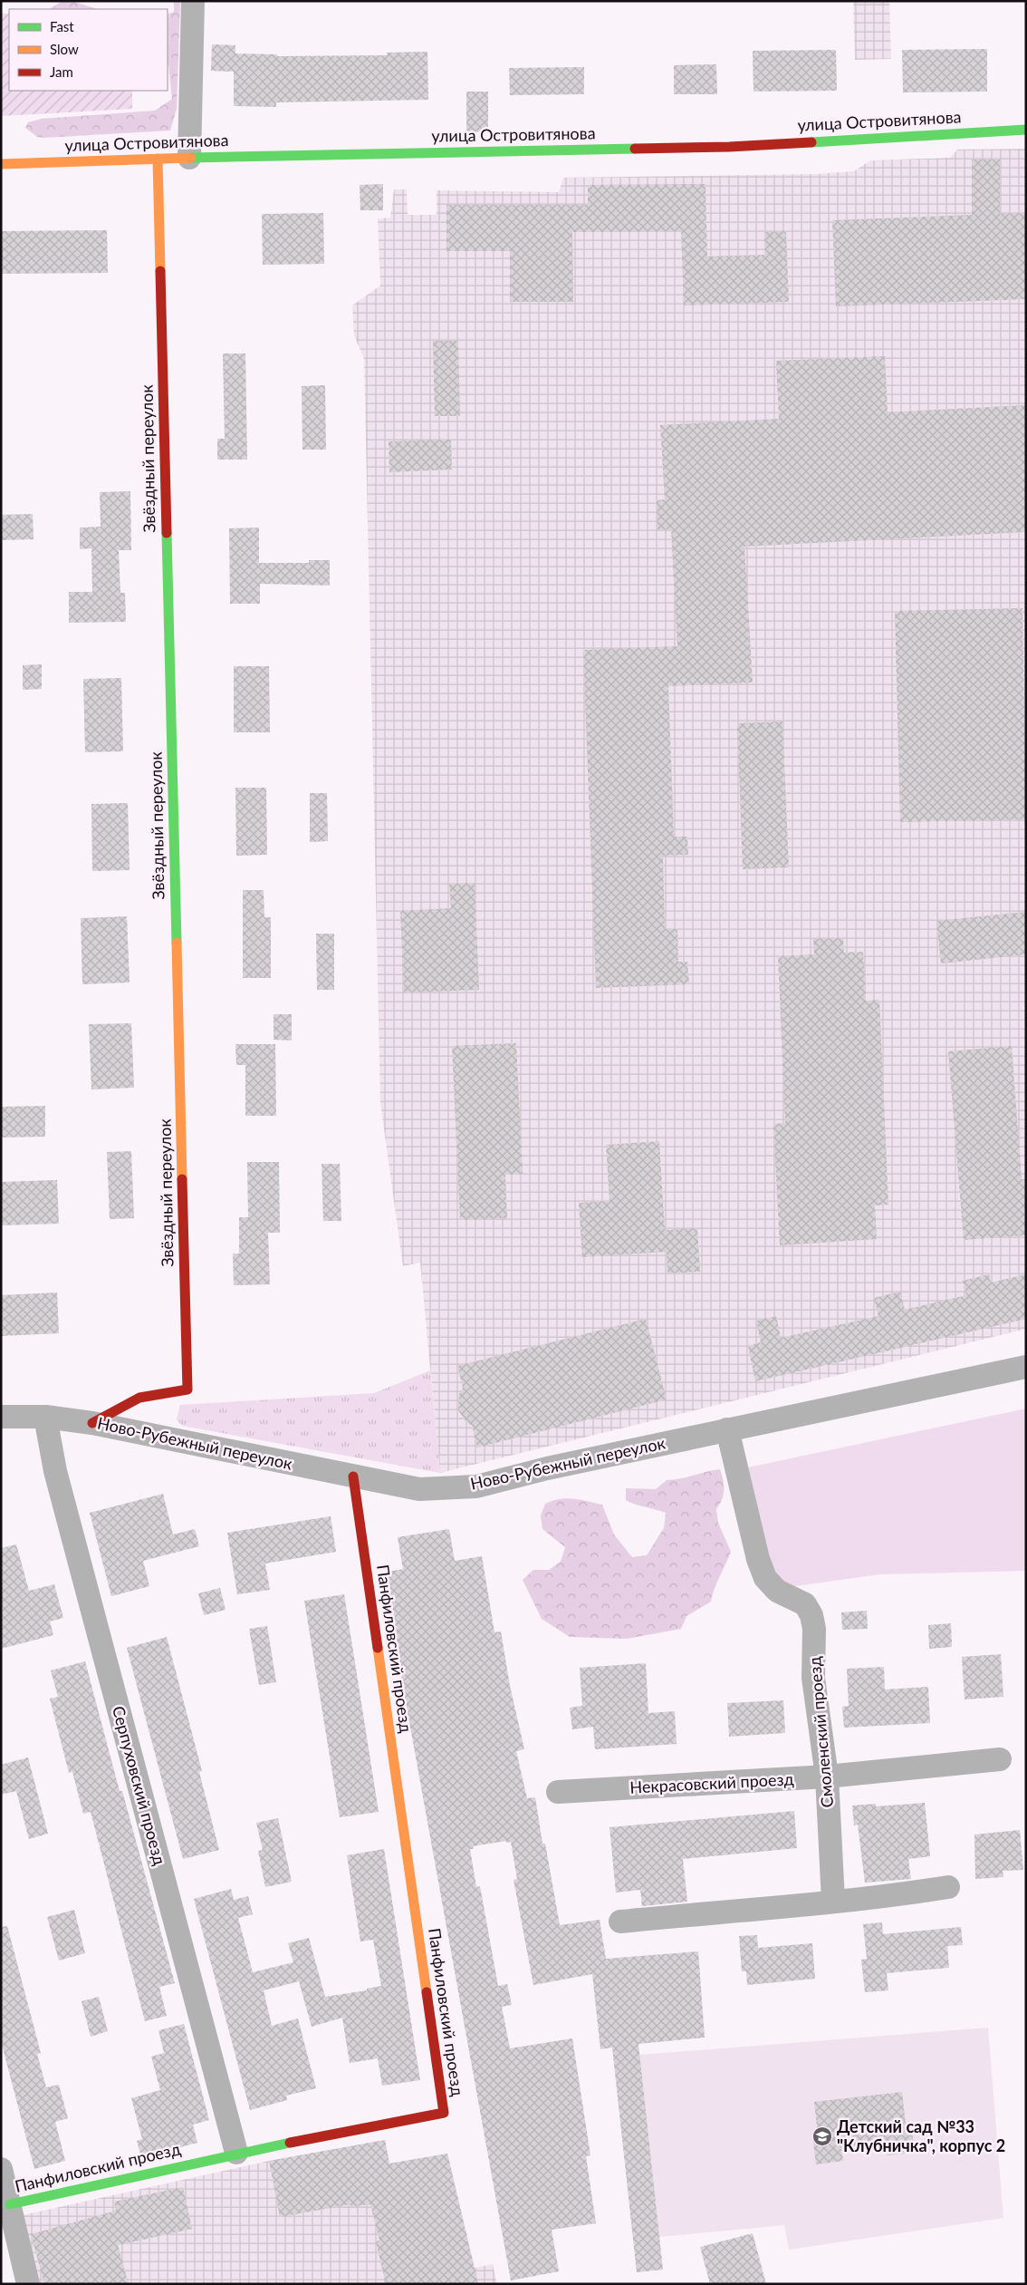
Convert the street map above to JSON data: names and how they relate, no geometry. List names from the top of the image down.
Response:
{
  "streets": {
    "street": [
      "улица Островитянова",
      "Звёздный переулок",
      "Ново-Рубежный переулок",
      "Панфиловский проезд",
      "Смоленский проезд",
      "Некрасовский проезд",
      "Серпуховский проезд"
    ]
  },
  "crossings": [
    ["улица Островитянова", "Звёздный переулок"],
    ["Звёздный переулок", "Ново-Рубежный переулок"],
    ["Ново-Рубежный переулок", "Панфиловский проезд"],
    ["Ново-Рубежный переулок", "Смоленский проезд"],
    ["Ново-Рубежный переулок", "Серпуховский проезд"],
    ["Панфиловский проезд", "Серпуховский проезд"],
    ["Смоленский проезд", "Некрасовский проезд"]
  ],
  "places": {
    "school or university": ["Детский сад №33 \"Клубничка\", корпус 2"]
  },
  "legend": ["Fast", "Slow", "Jam"]
}
